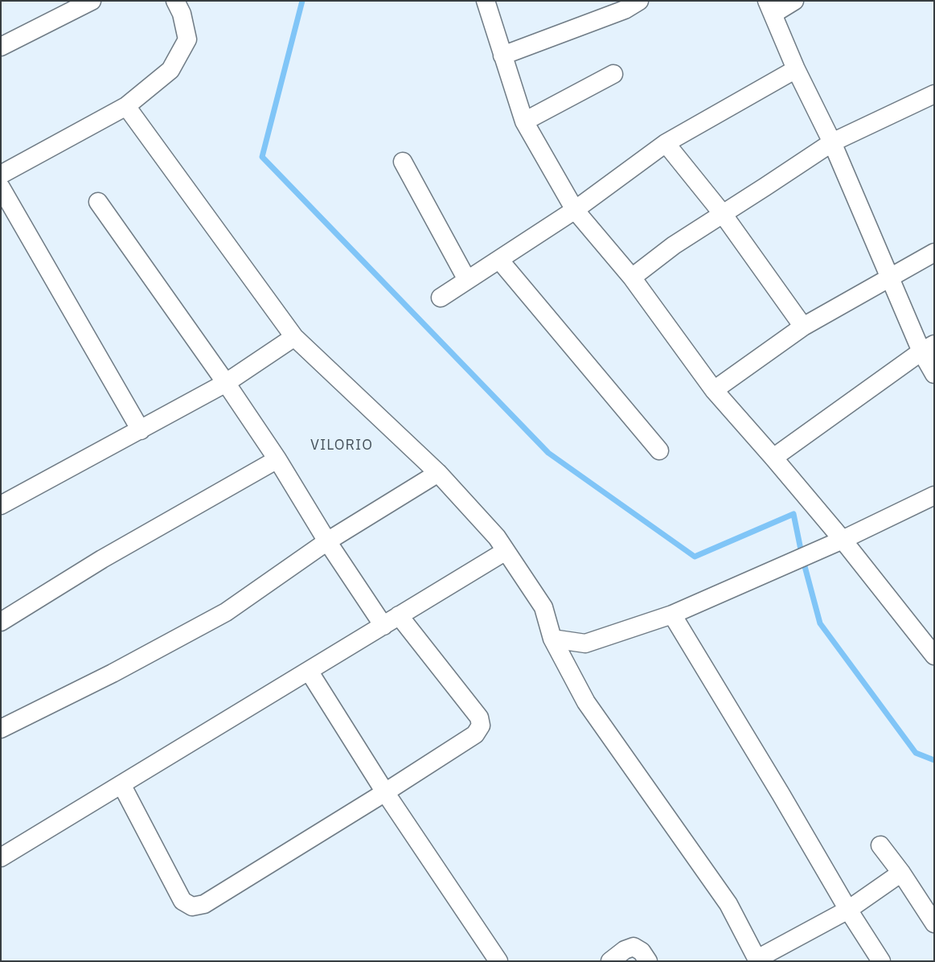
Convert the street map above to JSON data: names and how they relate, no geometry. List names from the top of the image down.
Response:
{
  "districts": ["VILORIO"]
}
